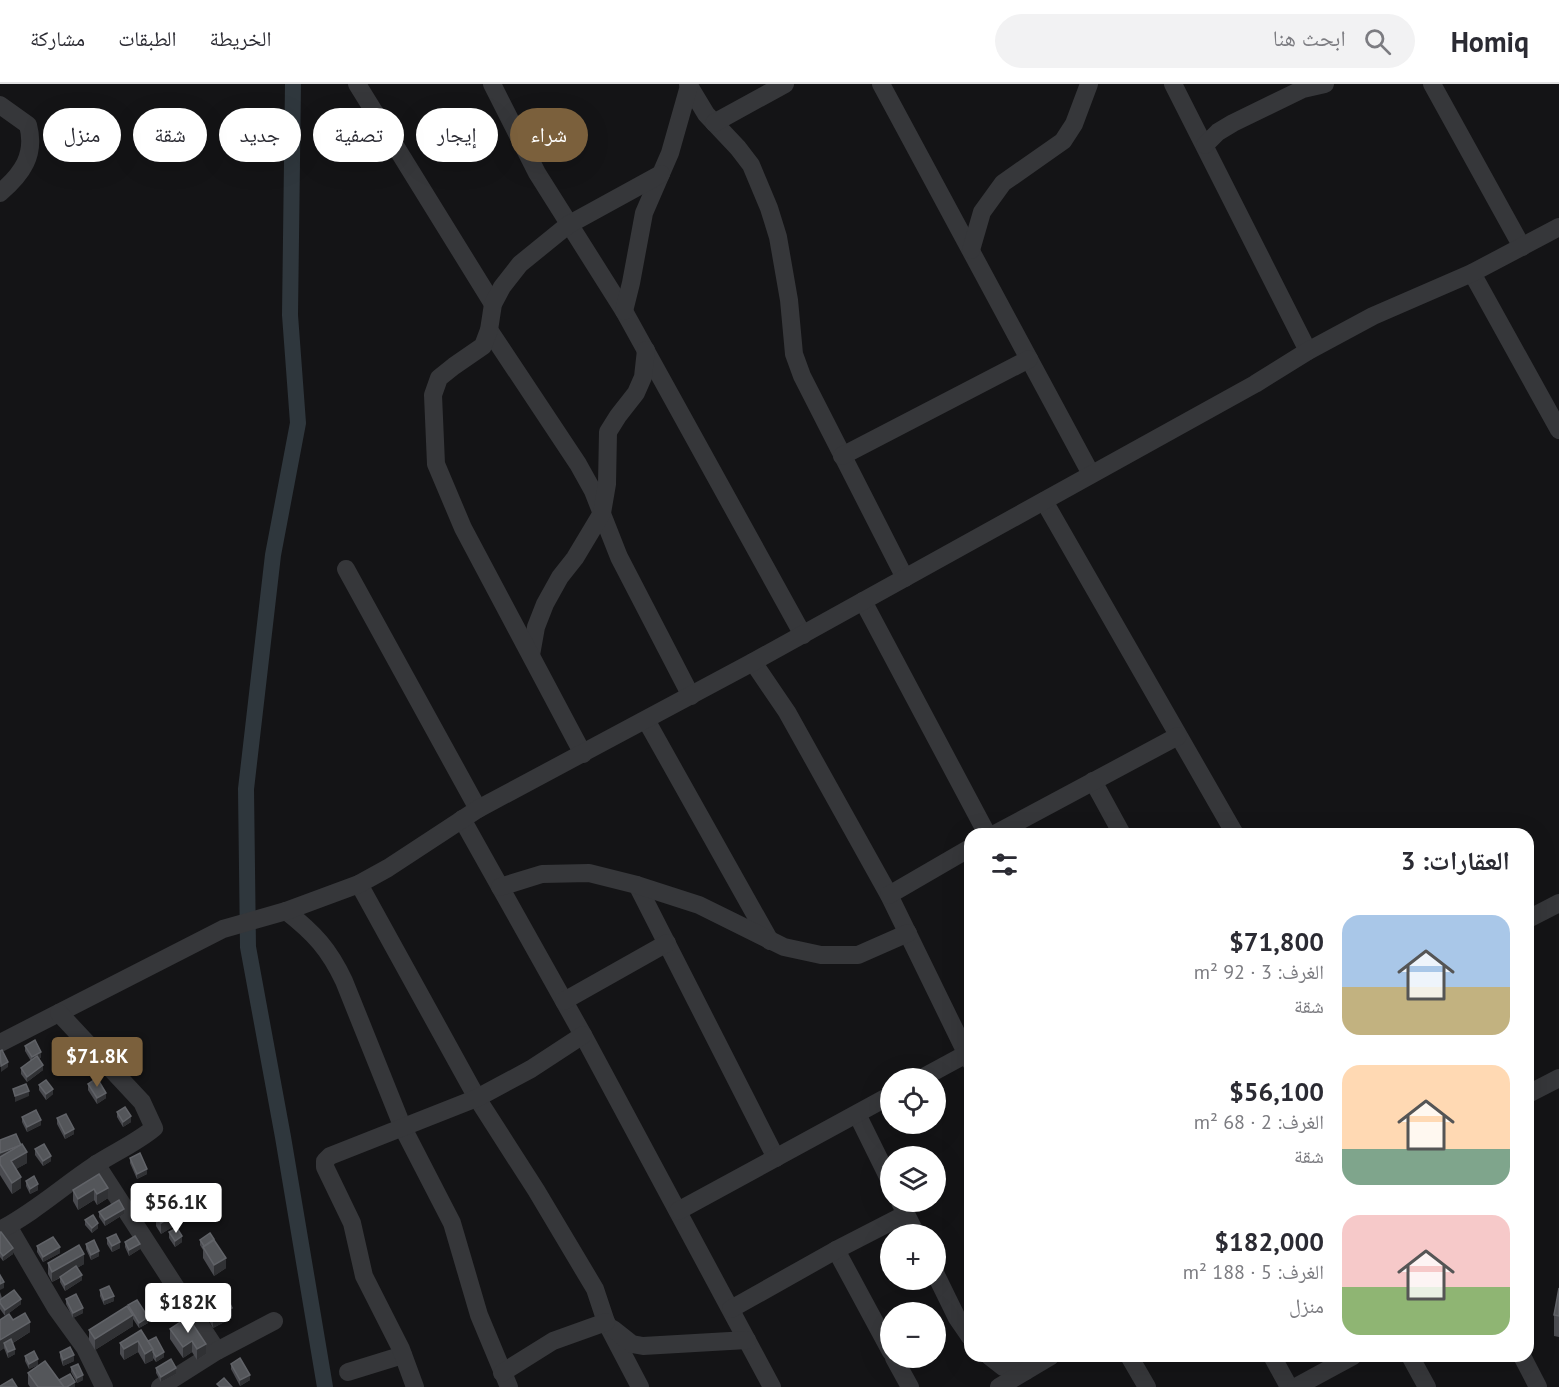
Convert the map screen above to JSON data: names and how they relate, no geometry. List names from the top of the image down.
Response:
{
  "page": {
    "header": "Homiq",
    "search": "ابحث هنا",
    "nav": ["الخريطة", "الطبقات", "مشاركة"],
    "chip": [
      "شراء",
      "إيجار",
      "تصفية",
      "جديد",
      "شقة",
      "منزل"
    ],
    "heading": "العقارات: 3",
    "list": [
      {
        "name": "$71,800",
        "note": "الغرف: 3 · 92 m² · شقة"
      },
      {
        "name": "$56,100",
        "note": "الغرف: 2 · 68 m² · شقة"
      },
      {
        "name": "$182,000",
        "note": "الغرف: 5 · 188 m² · منزل"
      }
    ],
    "price": ["$71.8K", "$56.1K", "$182K"],
    "map_buttons": ["+", "−"]
  }
}
